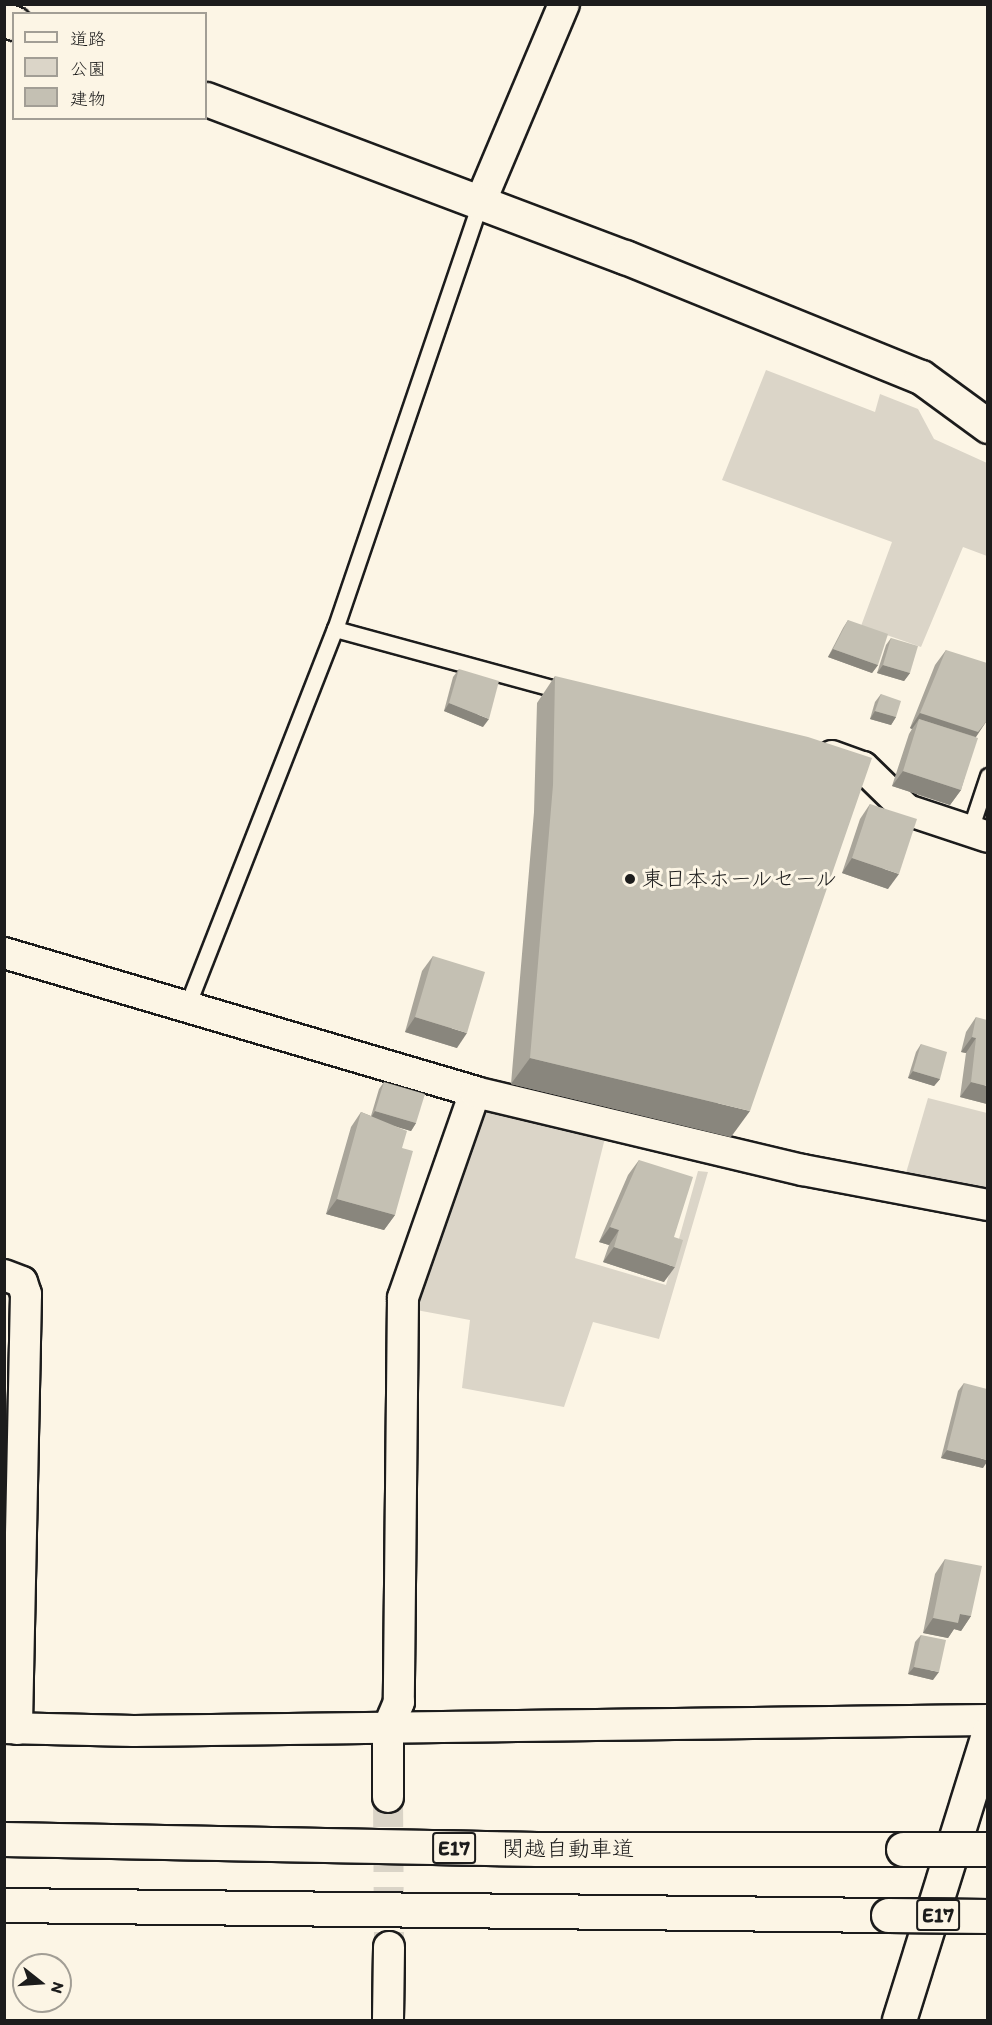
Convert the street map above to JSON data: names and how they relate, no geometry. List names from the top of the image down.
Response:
{
  "streets": {
    "main road": ["E17", "関越自動車道"]
  },
  "places": ["東日本ホールセール"],
  "legend": ["道路", "公園", "建物"],
  "north": "right"
}
